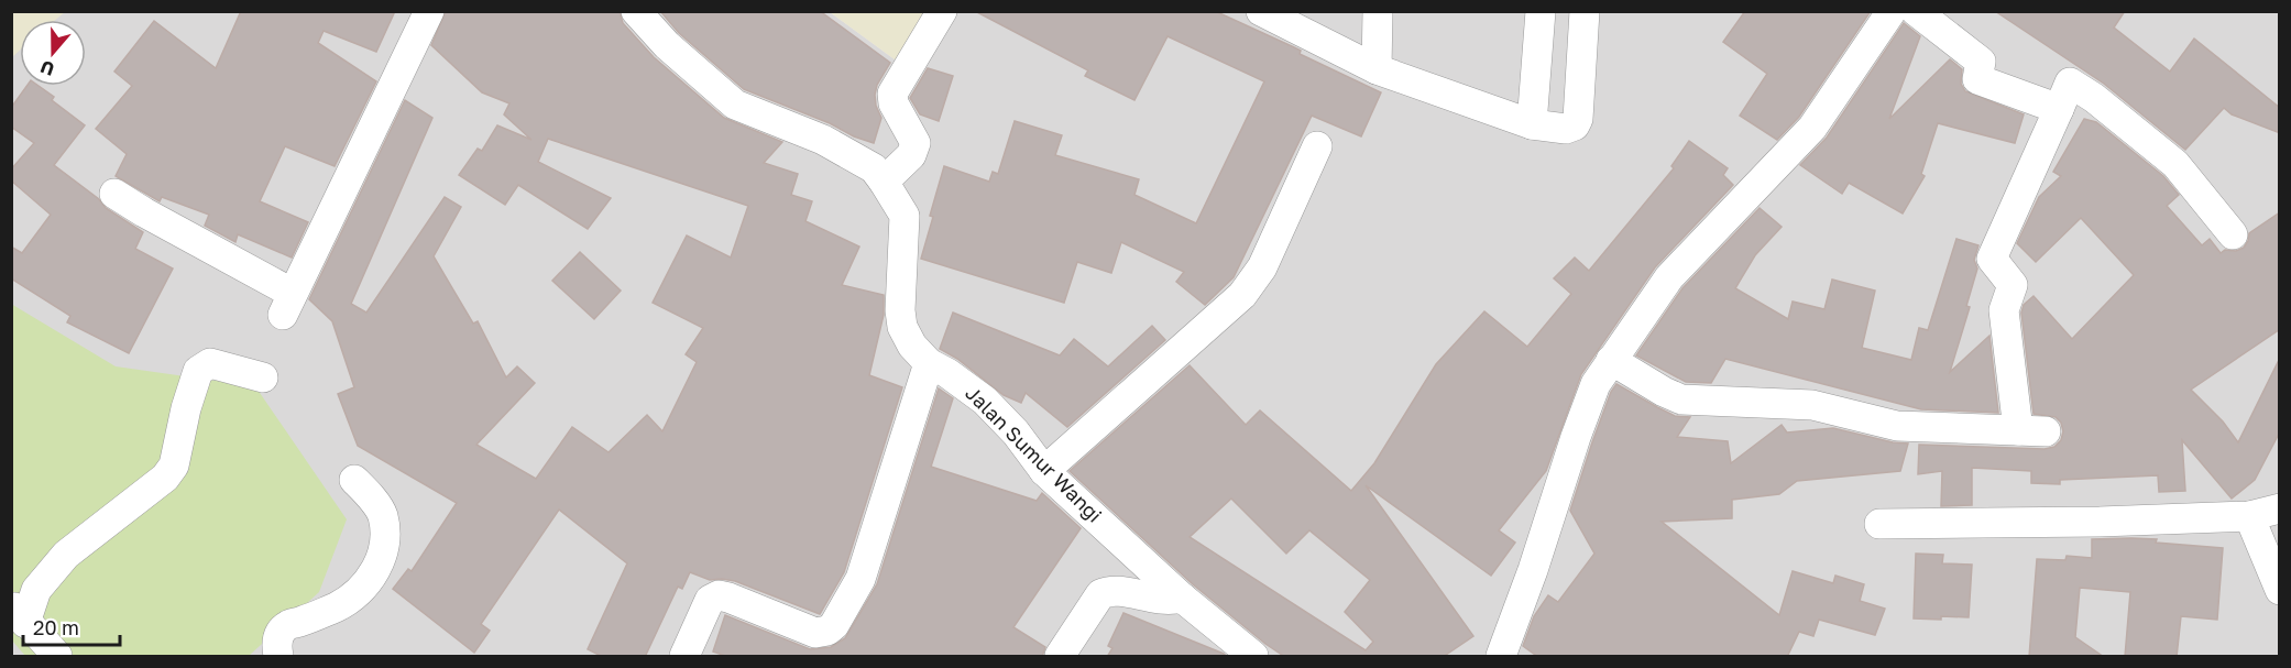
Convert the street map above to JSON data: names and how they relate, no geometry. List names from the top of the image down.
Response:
{
  "streets": {
    "street": ["Jalan Sumur Wangi"]
  },
  "scale_bar": "20 m",
  "north": "bottom"
}
